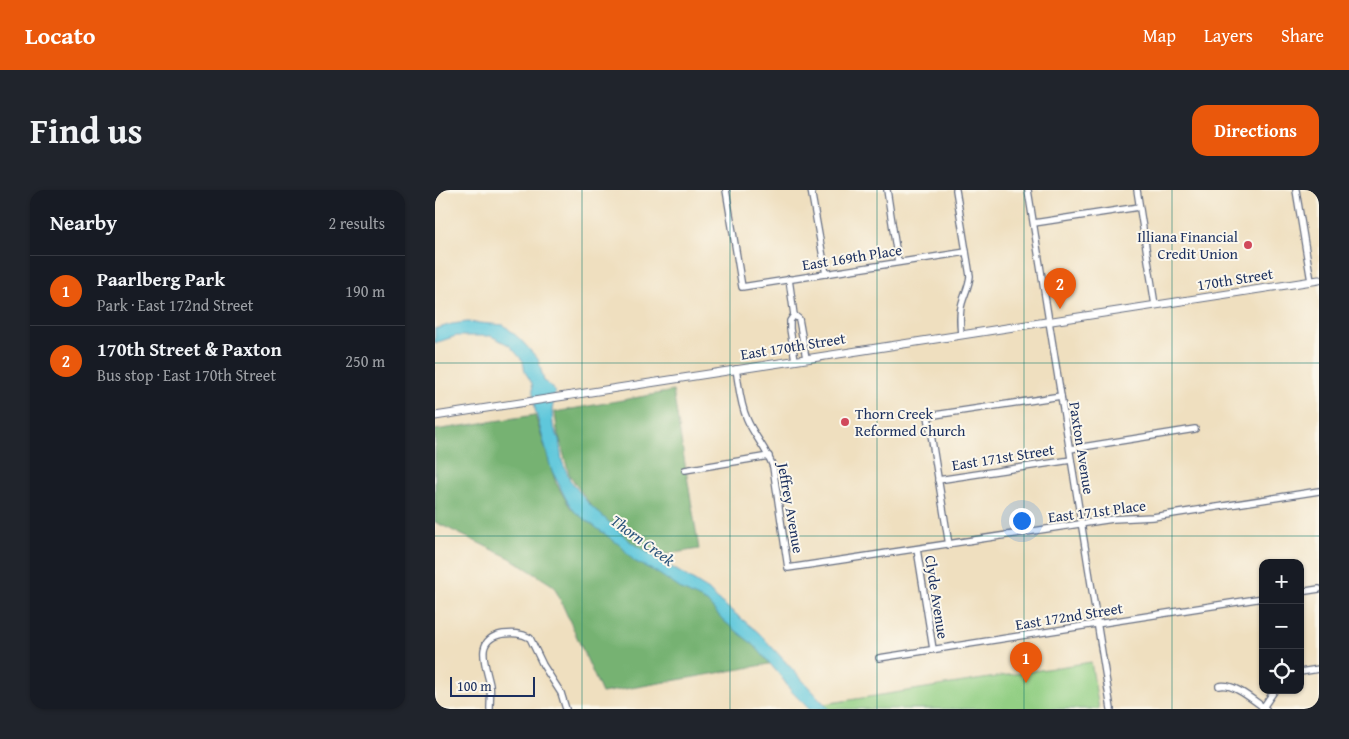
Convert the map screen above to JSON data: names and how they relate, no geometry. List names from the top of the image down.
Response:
{
  "streets": {
    "street": [
      "East 169th Place",
      "170th Street",
      "East 170th Street",
      "Paxton Avenue",
      "East 171st Street",
      "Jeffrey Avenue",
      "East 171st Place",
      "Clyde Avenue",
      "East 172nd Street"
    ]
  },
  "crossings": [
    ["170th Street", "East 170th Street"],
    ["East 170th Street", "Paxton Avenue"],
    ["East 170th Street", "Jeffrey Avenue"],
    ["Paxton Avenue", "East 171st Street"],
    ["Paxton Avenue", "East 171st Place"],
    ["Paxton Avenue", "Clyde Avenue"],
    ["Paxton Avenue", "East 172nd Street"],
    ["East 171st Street", "Clyde Avenue"],
    ["Jeffrey Avenue", "East 171st Place"],
    ["East 171st Place", "Clyde Avenue"],
    ["Clyde Avenue", "East 172nd Street"]
  ],
  "water": ["Thorn Creek"],
  "places": ["Illiana Financial Credit Union", "Thorn Creek Reformed Church"],
  "scale_bar": "100 m",
  "page": {
    "header": "Locato",
    "nav": ["Map", "Layers", "Share"],
    "title": "Find us",
    "buttons": "Directions",
    "heading": ["Nearby", "2 results"],
    "list": [
      {
        "mark": "1",
        "name": "Paarlberg Park",
        "note": "Park · East 172nd Street",
        "value": "190 m"
      },
      {
        "mark": "2",
        "name": "170th Street & Paxton",
        "note": "Bus stop · East 170th Street",
        "value": "250 m"
      }
    ],
    "pins": ["2", "1"],
    "map_buttons": ["+", "−"],
    "scale": "100 m"
  }
}
